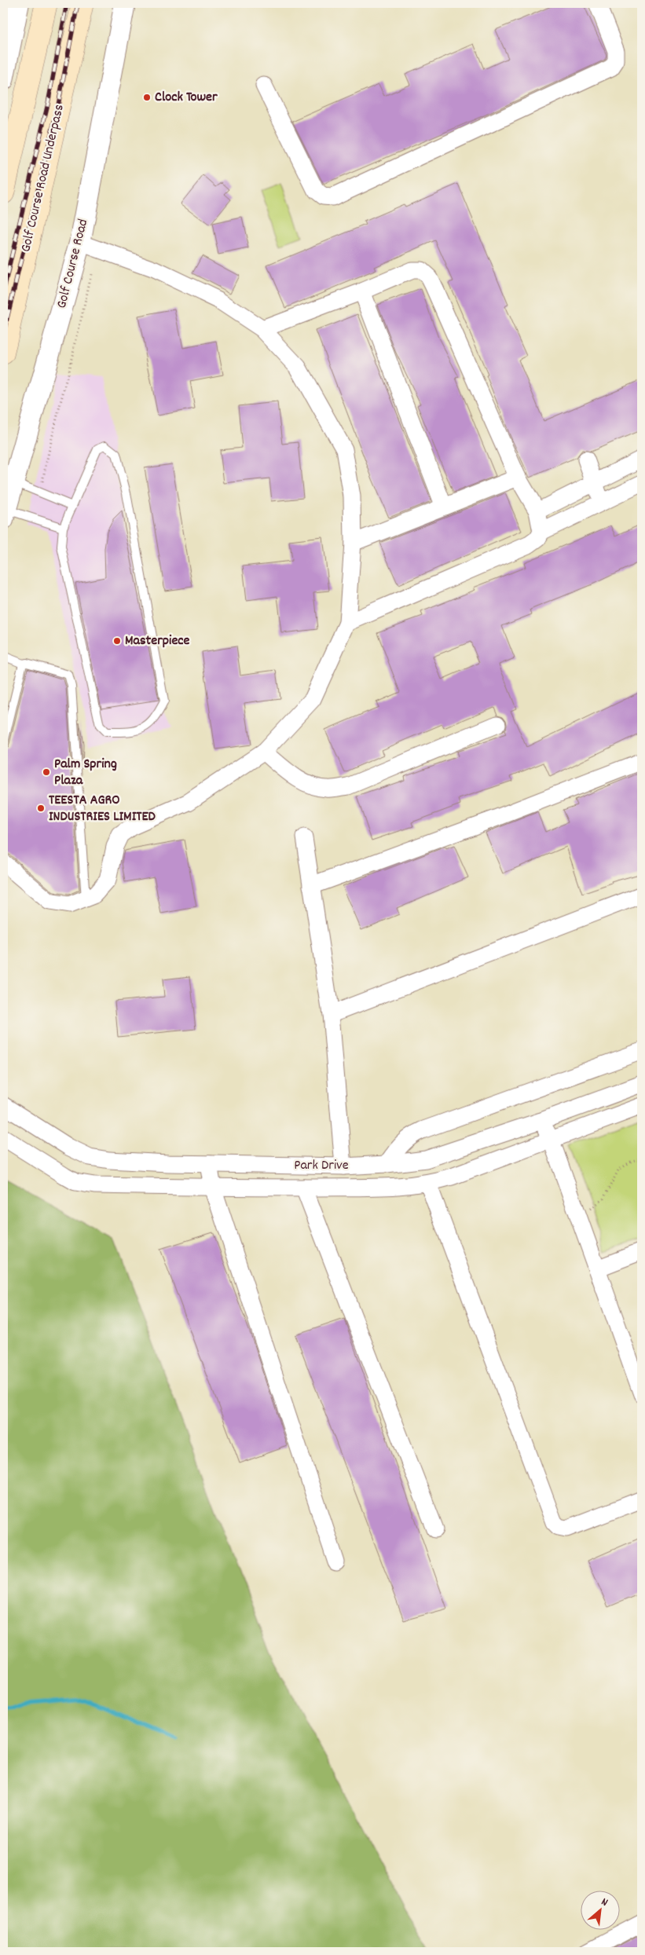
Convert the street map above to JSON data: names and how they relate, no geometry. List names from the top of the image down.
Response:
{
  "streets": {
    "main road": ["Golf Course Road Underpass"],
    "street": ["Golf Course Road", "Park Drive"]
  },
  "places": [
    "Clock Tower",
    "Masterpiece",
    "Palm Spring Plaza",
    "TEESTA AGRO INDUSTRIES LIMITED"
  ],
  "north": "top right"
}
